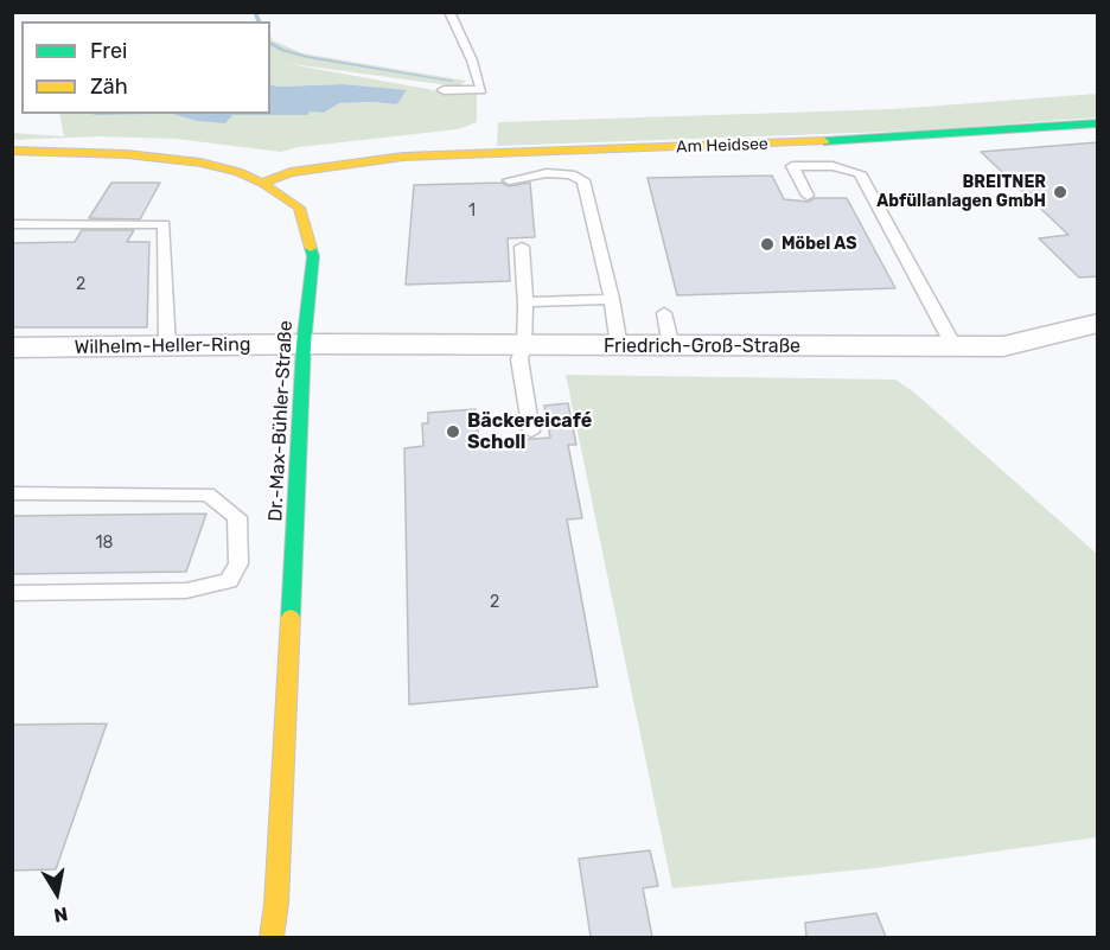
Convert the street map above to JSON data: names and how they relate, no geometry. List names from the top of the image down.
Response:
{
  "streets": {
    "main road": ["Am Heidsee", "Dr.-Max-Bühler-Straße"],
    "street": ["Wilhelm-Heller-Ring", "Friedrich-Groß-Straße"]
  },
  "crossings": [
    ["Wilhelm-Heller-Ring", "Friedrich-Groß-Straße"],
    ["Wilhelm-Heller-Ring", "Dr.-Max-Bühler-Straße"],
    ["Friedrich-Groß-Straße", "Dr.-Max-Bühler-Straße"]
  ],
  "places": ["BREITNER Abfüllanlagen GmbH", "Möbel AS", "Bäckereicafé Scholl"],
  "house_numbers": [
    "1",
    "2",
    "18",
    "2"
  ],
  "legend": ["Frei", "Zäh"],
  "north": "bottom"
}
